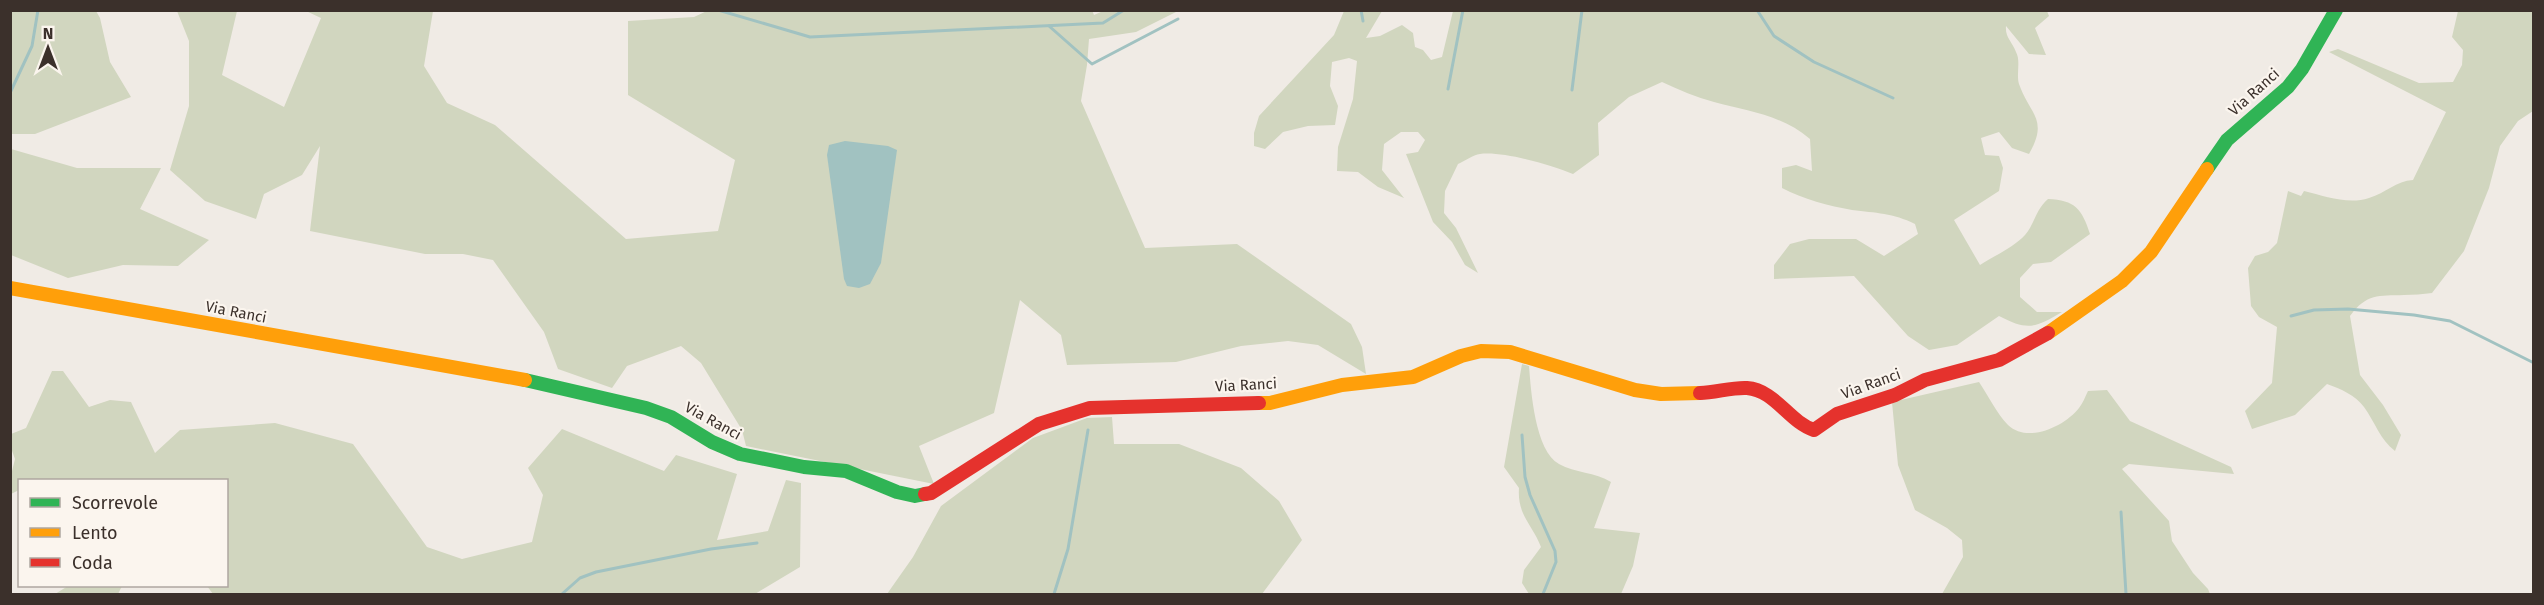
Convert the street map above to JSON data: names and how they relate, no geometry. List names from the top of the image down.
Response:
{
  "streets": {
    "street": ["Via Ranci"]
  },
  "legend": ["Scorrevole", "Lento", "Coda"],
  "north": "top"
}
